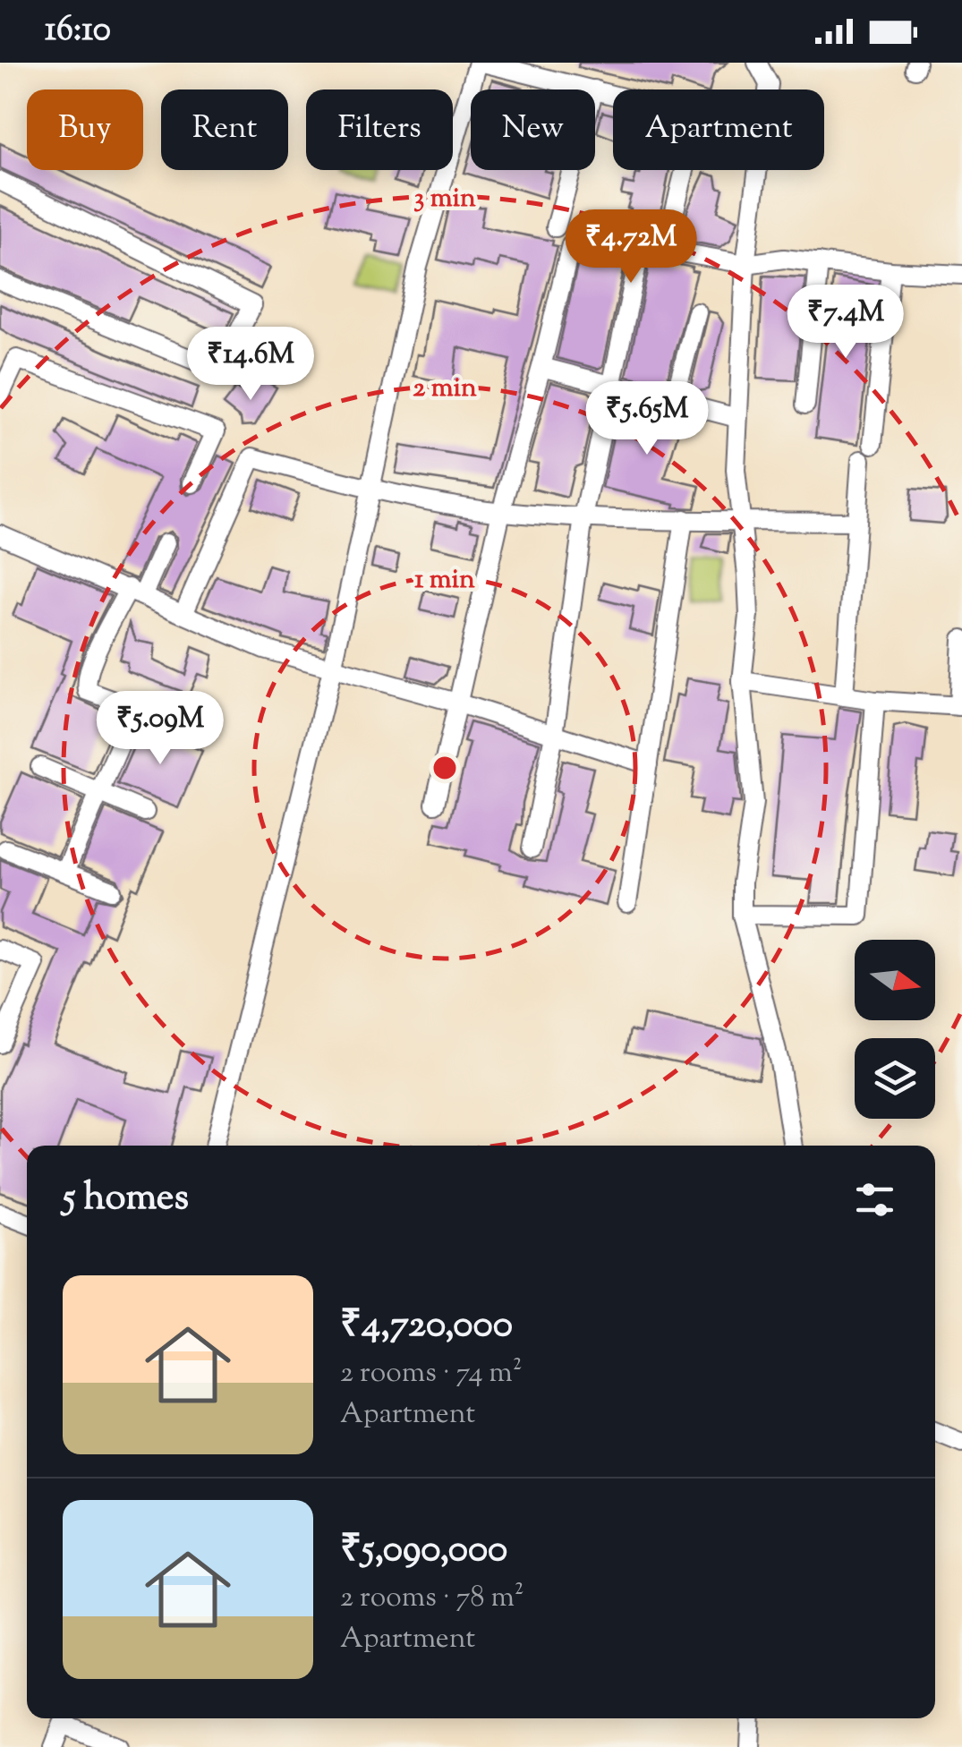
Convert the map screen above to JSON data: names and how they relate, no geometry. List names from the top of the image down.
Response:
{
  "north": "right",
  "page": {
    "status": "16:10",
    "chip": [
      "Buy",
      "Rent",
      "Filters",
      "New",
      "Apartment"
    ],
    "price": [
      "₹4.72M",
      "₹7.4M",
      "₹14.6M",
      "₹5.65M",
      "₹5.09M"
    ],
    "heading": "5 homes",
    "list": [
      {
        "name": "₹4,720,000",
        "note": "2 rooms · 74 m² · Apartment"
      },
      {
        "name": "₹5,090,000",
        "note": "2 rooms · 78 m² · Apartment"
      }
    ]
  },
  "rings": ["3 min", "2 min", "1 min"]
}
